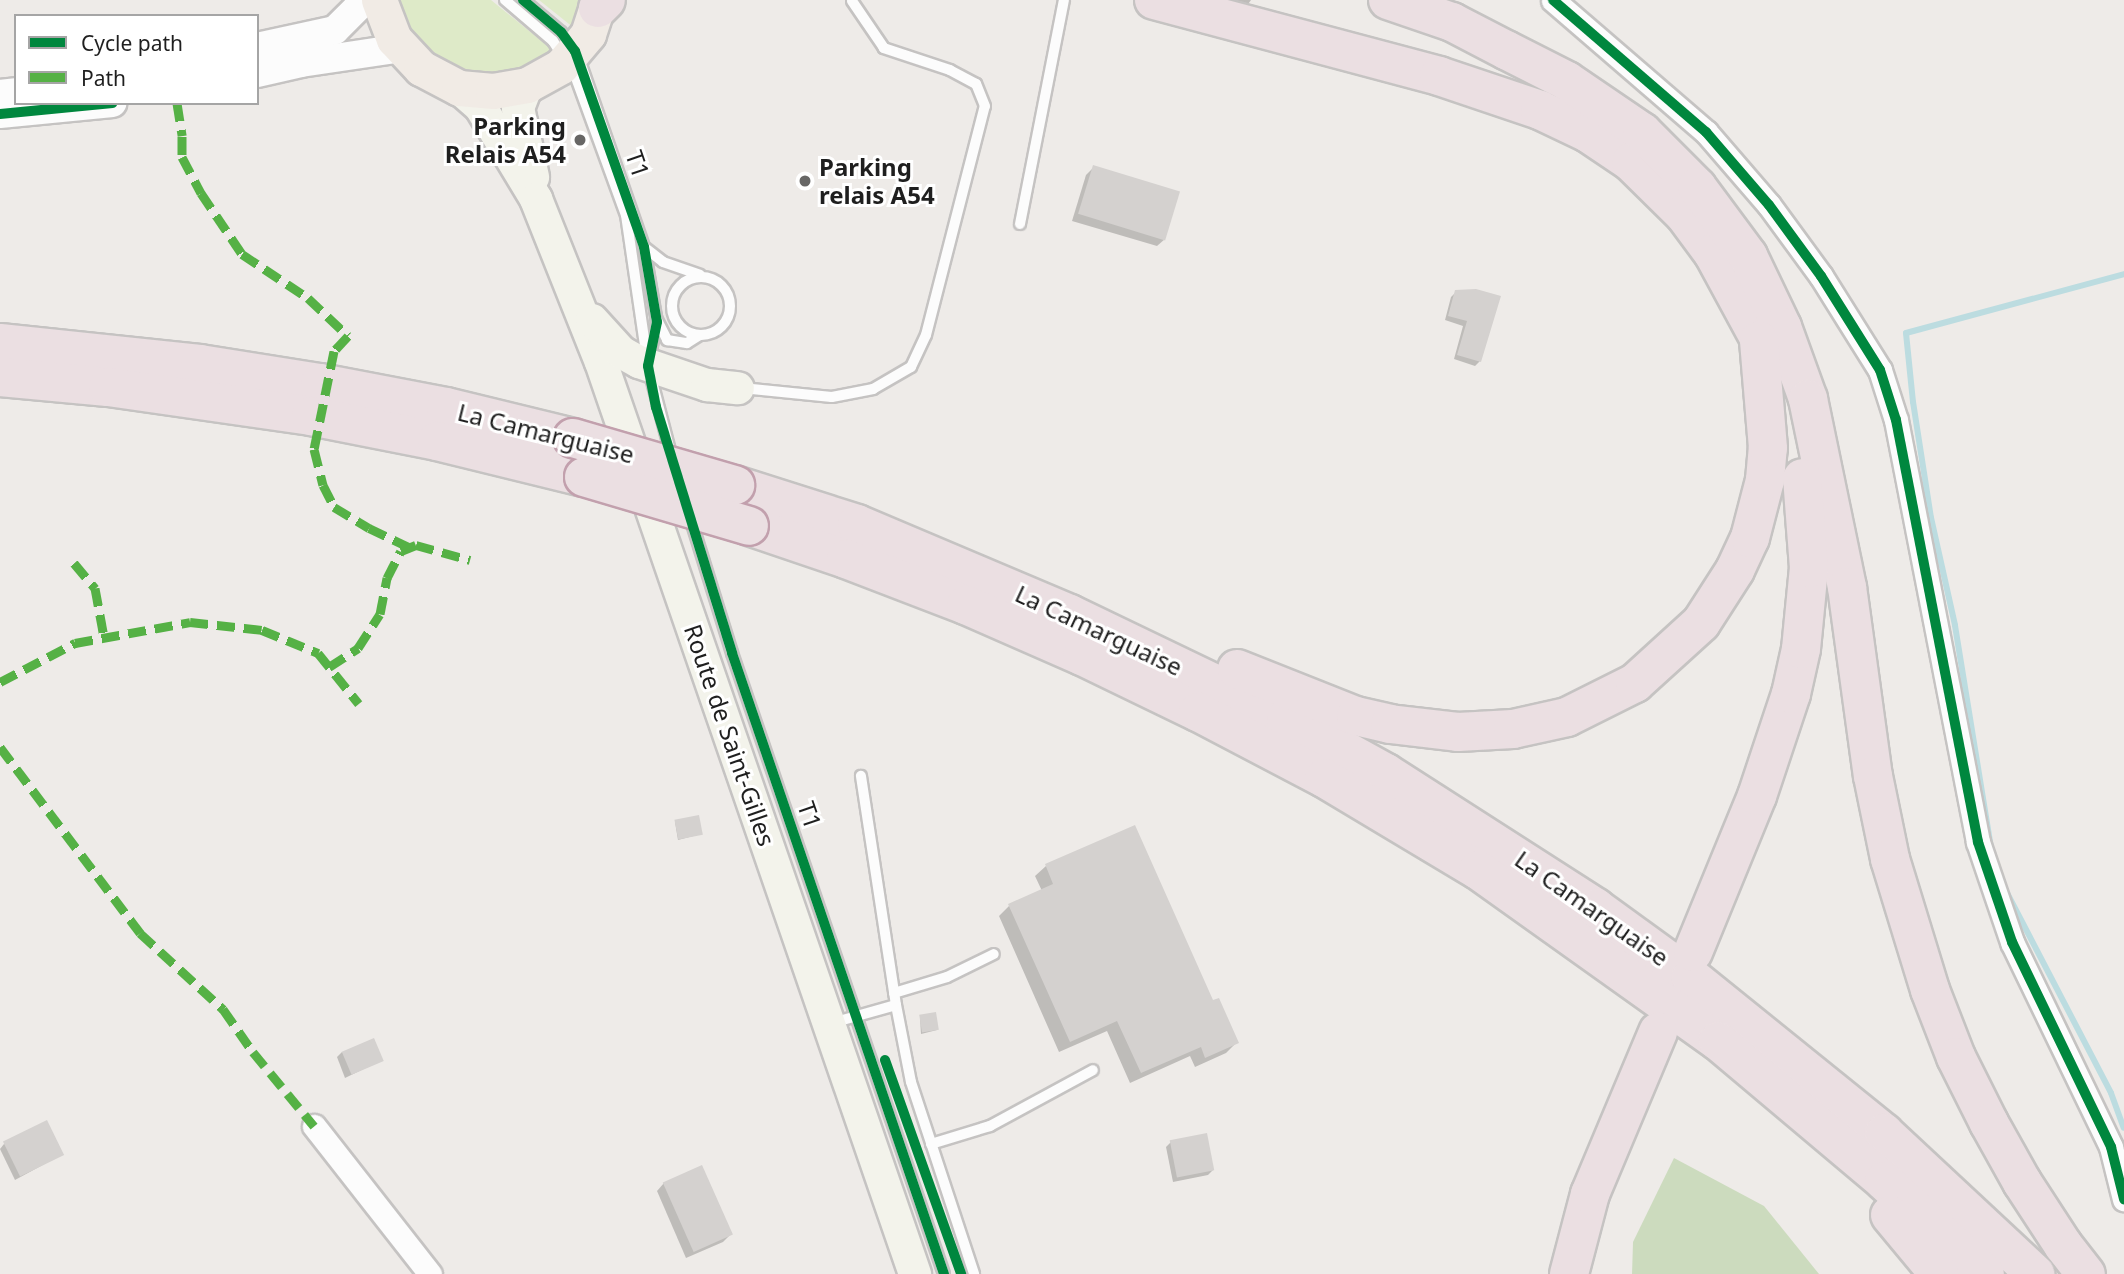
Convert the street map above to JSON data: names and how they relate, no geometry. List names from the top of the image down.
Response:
{
  "streets": {
    "highway": ["La Camarguaise"],
    "main road": ["Route de Saint-Gilles"],
    "lane": ["T1"]
  },
  "crossings": [
    ["T1", "Route de Saint-Gilles"]
  ],
  "places": ["Parking Relais A54", "Parking relais A54"],
  "legend": ["Cycle path", "Path"]
}
